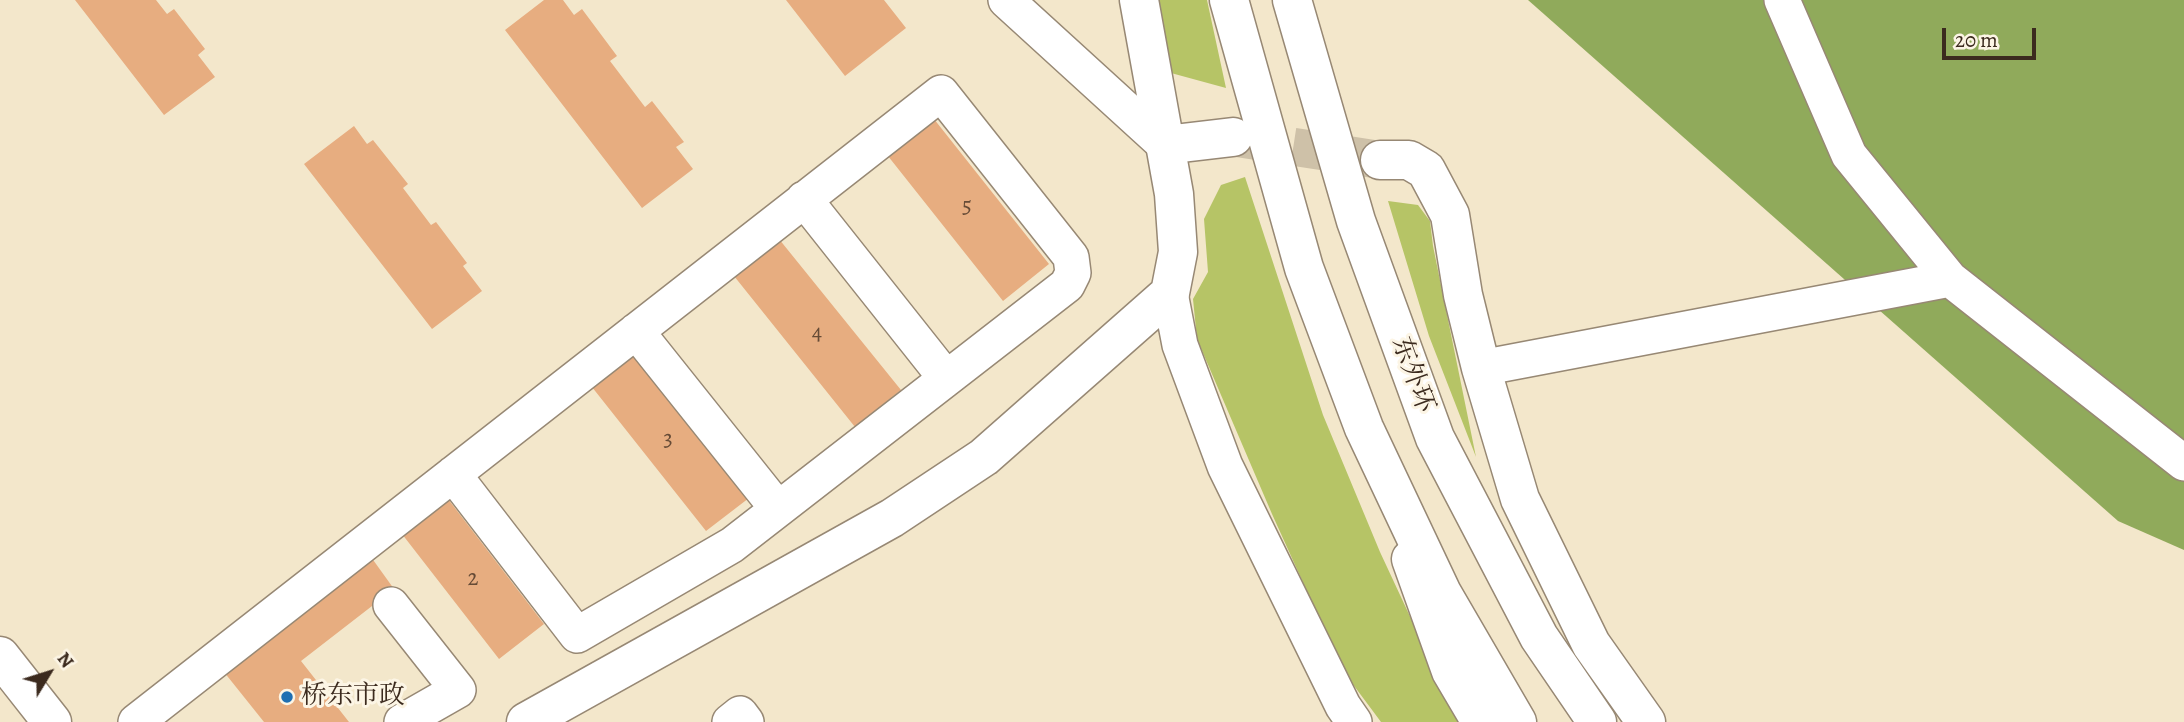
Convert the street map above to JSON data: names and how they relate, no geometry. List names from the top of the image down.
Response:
{
  "streets": {
    "main road": ["东外环"]
  },
  "places": ["桥东市政"],
  "house_numbers": [
    "5",
    "4",
    "3",
    "2"
  ],
  "scale_bar": "20 m",
  "north": "top right"
}
